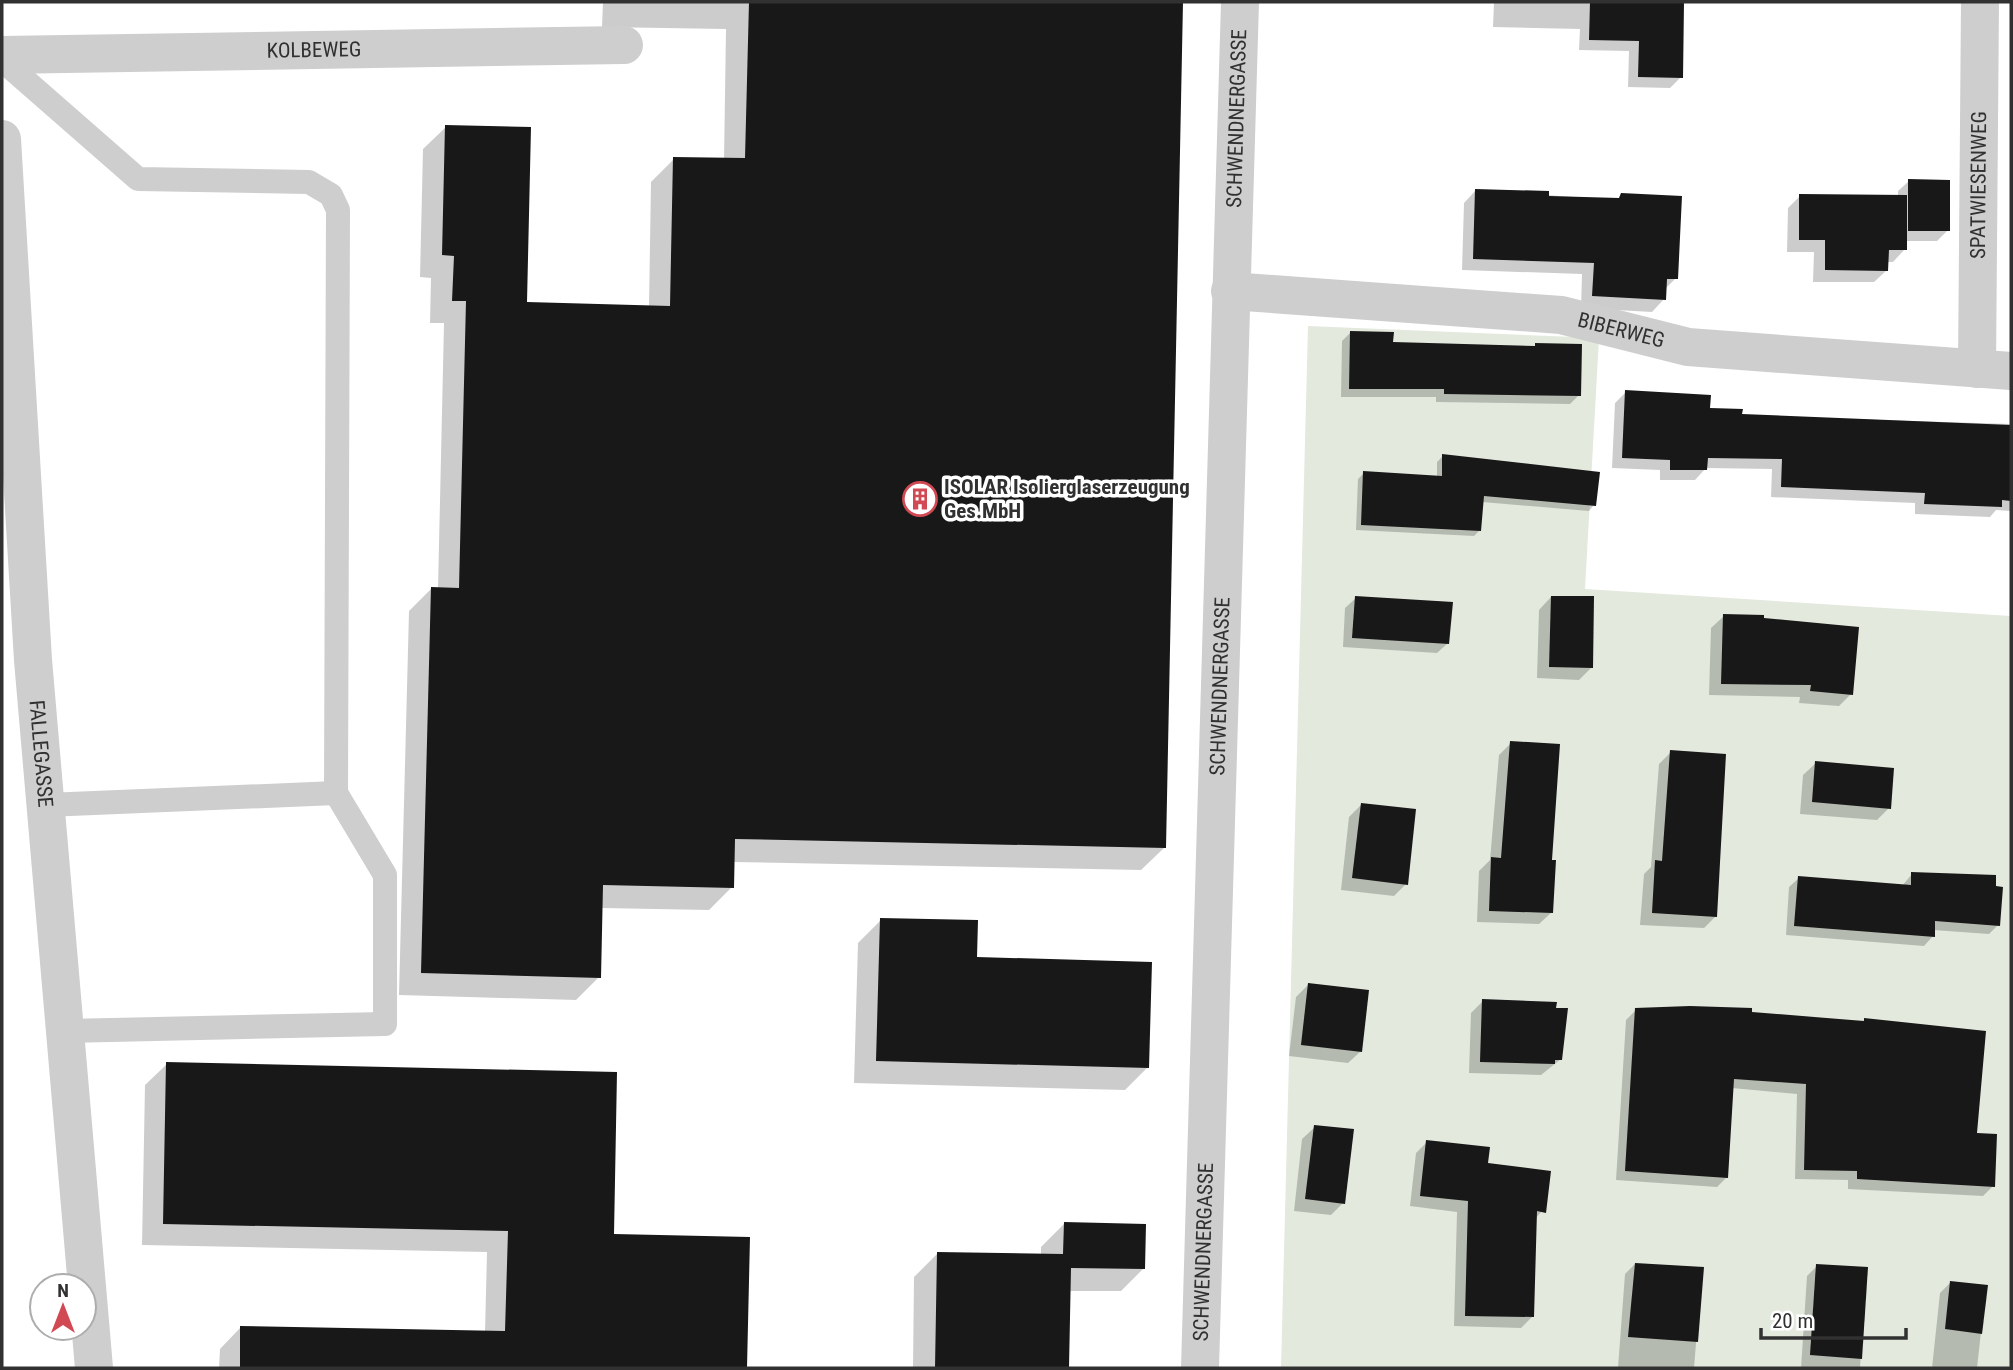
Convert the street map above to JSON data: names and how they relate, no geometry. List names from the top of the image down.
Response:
{
  "streets": {
    "street": [
      "KOLBEWEG",
      "SCHWENDNERGASSE",
      "SPATWIESENWEG",
      "BIBERWEG",
      "FALLEGASSE"
    ]
  },
  "crossings": [
    ["SCHWENDNERGASSE", "BIBERWEG"],
    ["SPATWIESENWEG", "BIBERWEG"]
  ],
  "places": {
    "building": ["ISOLAR Isolierglaserzeugung Ges.MbH"]
  },
  "scale_bar": "20 m",
  "north": "top"
}
